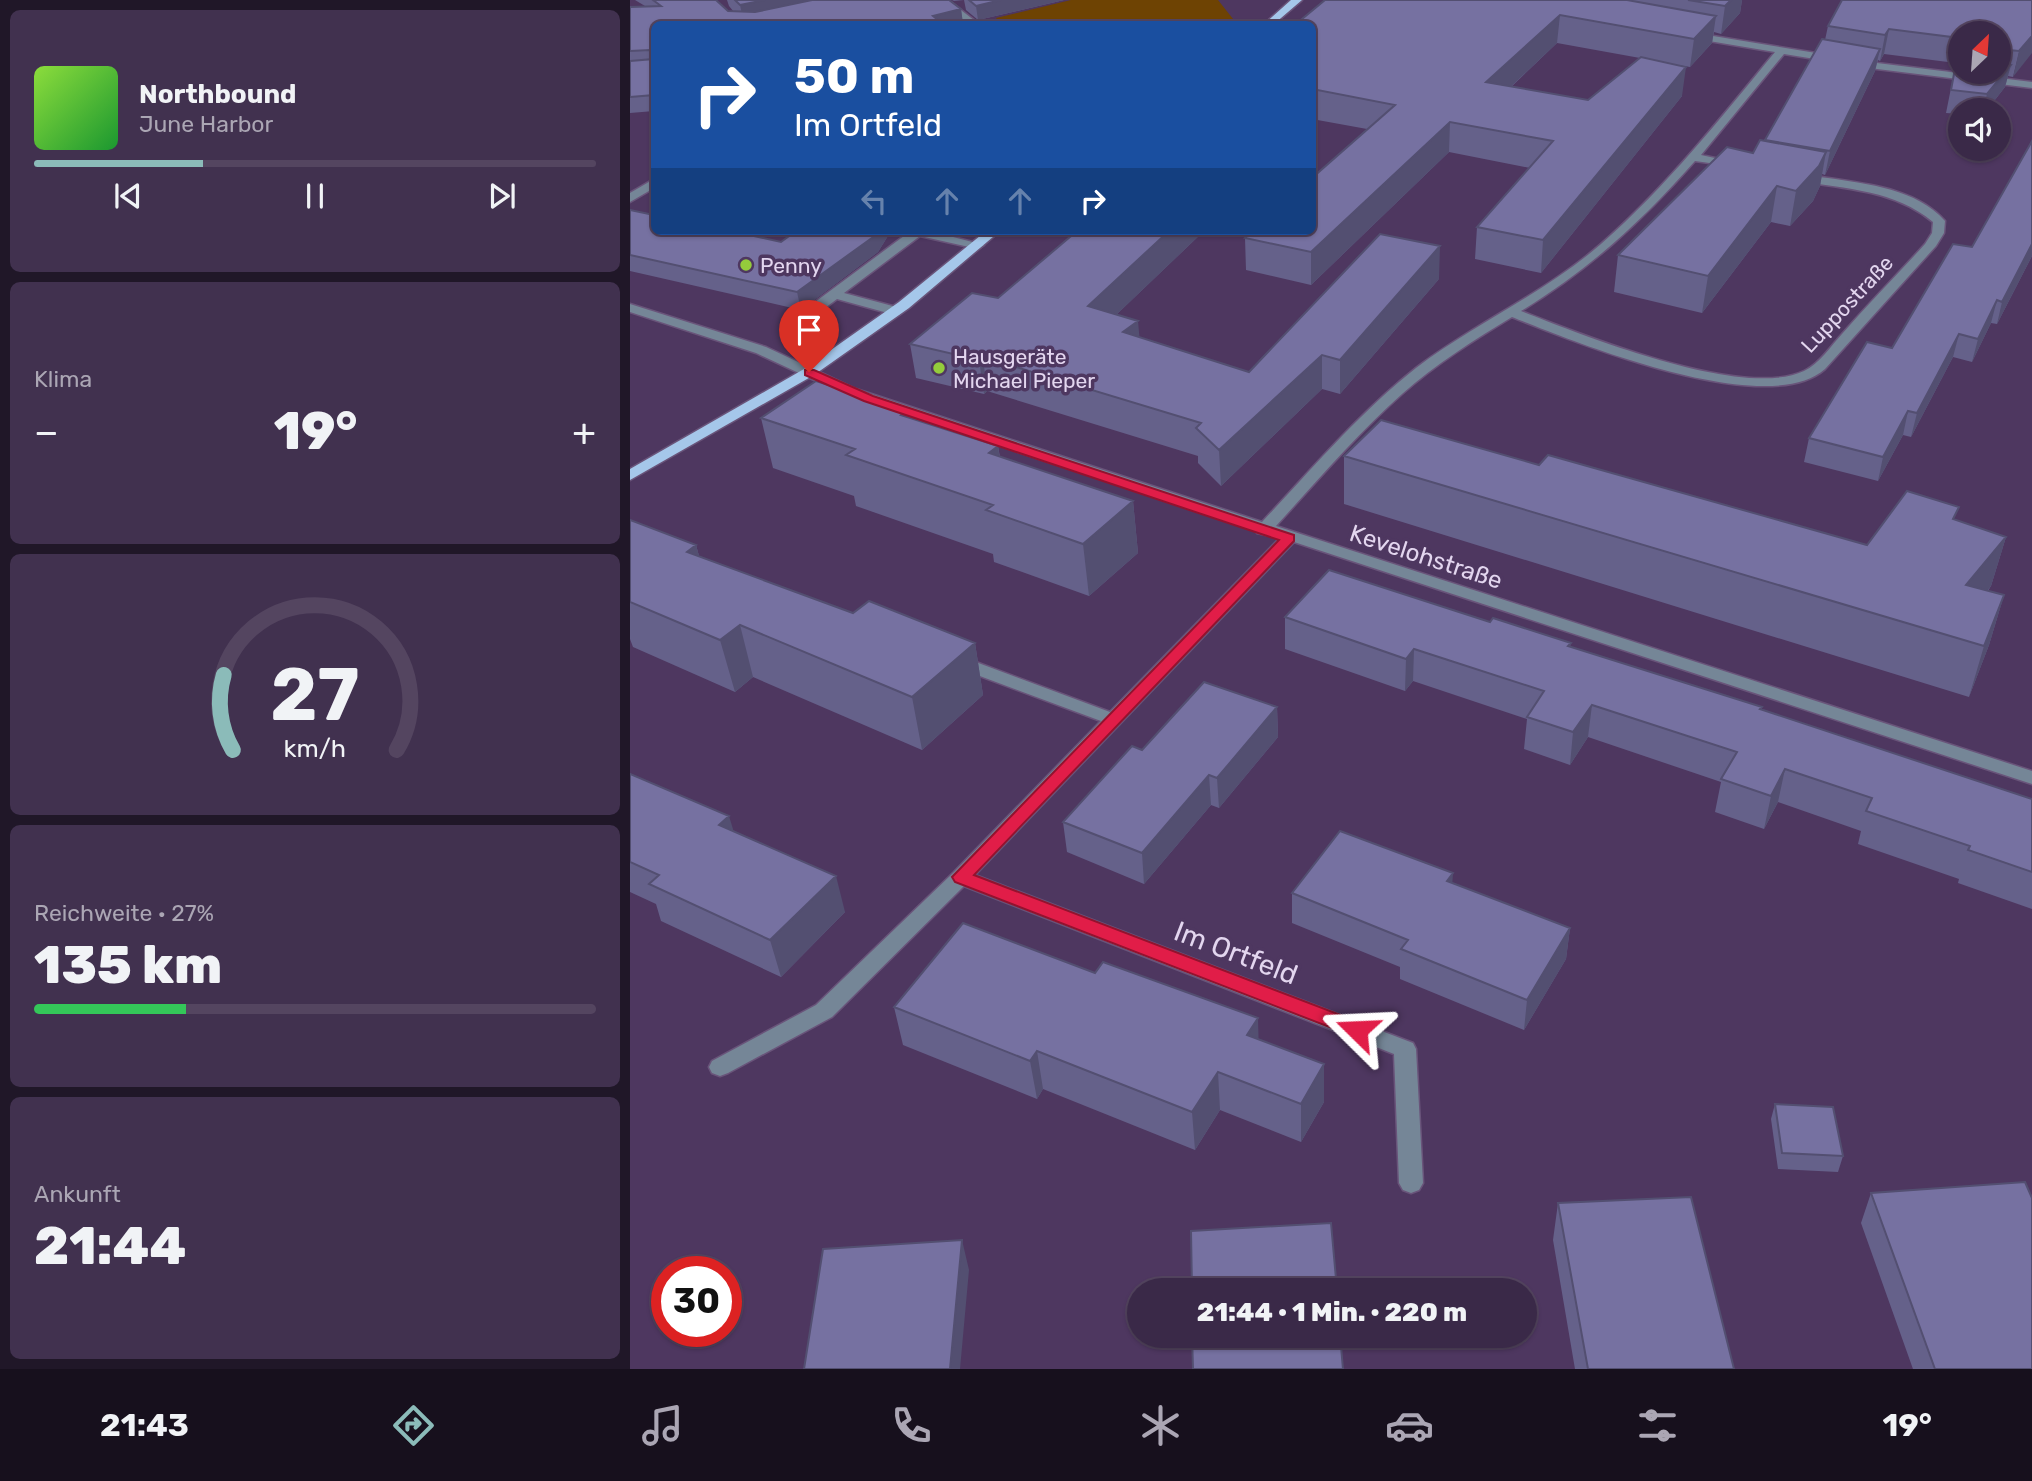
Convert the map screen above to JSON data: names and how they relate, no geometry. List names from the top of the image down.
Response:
{
  "streets": {
    "street": ["Luppostraße", "Kevelohstraße", "Im Ortfeld"]
  },
  "places": ["Penny", "Hausgeräte Michael Pieper"],
  "north": "top right",
  "page": {
    "turn": ["50 m", "Im Ortfeld"],
    "song": ["Northbound", "June Harbor"],
    "tile": [
      "Klima",
      ["Reichweite · 27%", "135 km"],
      ["Ankunft", "21:44"]
    ],
    "heat": ["−", "19°", "+"],
    "limit": "30",
    "trip": "21:44 · 1 Min. · 220 m",
    "tabs": ["21:43", "19°"],
    "gauge": ["27", "km/h"]
  }
}
